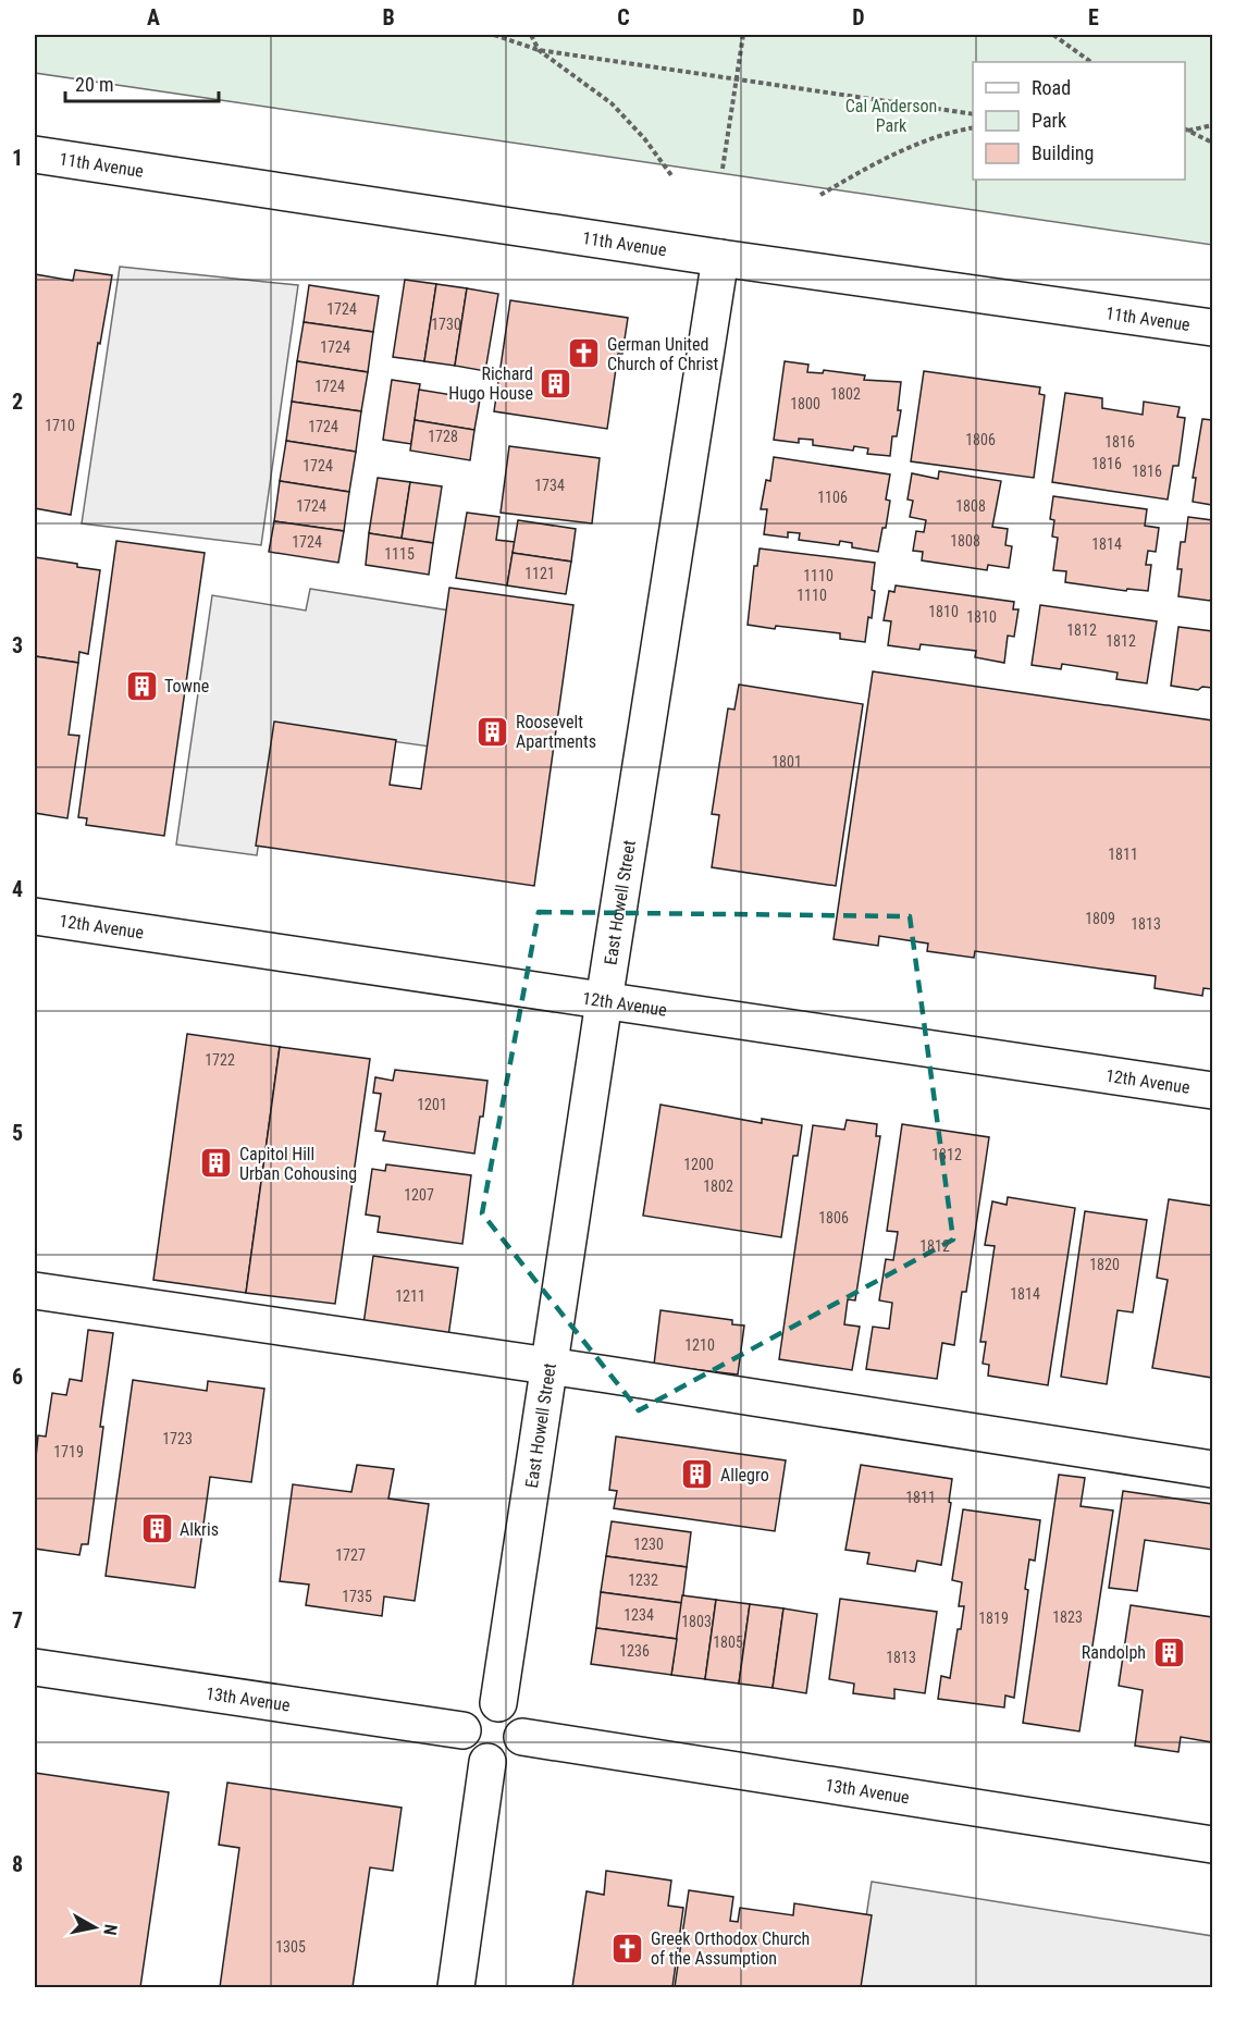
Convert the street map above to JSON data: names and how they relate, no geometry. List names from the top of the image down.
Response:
{
  "streets": {
    "street": [
      "11th Avenue",
      "East Howell Street",
      "12th Avenue",
      "13th Avenue"
    ]
  },
  "crossings": [
    ["11th Avenue", "East Howell Street"],
    ["East Howell Street", "12th Avenue"],
    ["East Howell Street", "13th Avenue"]
  ],
  "parks": ["Cal Anderson Park"],
  "places": {
    "church": ["German United Church of Christ", "Greek Orthodox Church of the Assumption"],
    "building": [
      "Richard Hugo House",
      "Towne",
      "Roosevelt Apartments",
      "Capitol Hill Urban Cohousing",
      "Allegro",
      "Alkris",
      "Randolph"
    ]
  },
  "house_numbers": [
    "1724",
    "1730",
    "1724",
    "1724",
    "1802",
    "1800",
    "1710",
    "1724",
    "1728",
    "1806",
    "1816",
    "1816",
    "1724",
    "1816",
    "1734",
    "1106",
    "1724",
    "1808",
    "1808",
    "1724",
    "1814",
    "1115",
    "1121",
    "1110",
    "1110",
    "1810",
    "1810",
    "1812",
    "1812",
    "1801",
    "1811",
    "1809",
    "1813",
    "1722",
    "1201",
    "1812",
    "1200",
    "1802",
    "1207",
    "1806",
    "1812",
    "1820",
    "1814",
    "1211",
    "1210",
    "1723",
    "1719",
    "1811",
    "1230",
    "1727",
    "1232",
    "1735",
    "1234",
    "1823",
    "1819",
    "1803",
    "1805",
    "1236",
    "1813",
    "1305"
  ],
  "legend": ["Road", "Park", "Building"],
  "scale_bar": "20 m",
  "north": "right",
  "grid": {
    "columns": [
      "A",
      "B",
      "C",
      "D",
      "E"
    ],
    "rows": [
      "1",
      "2",
      "3",
      "4",
      "5",
      "6",
      "7",
      "8"
    ]
  }
}
